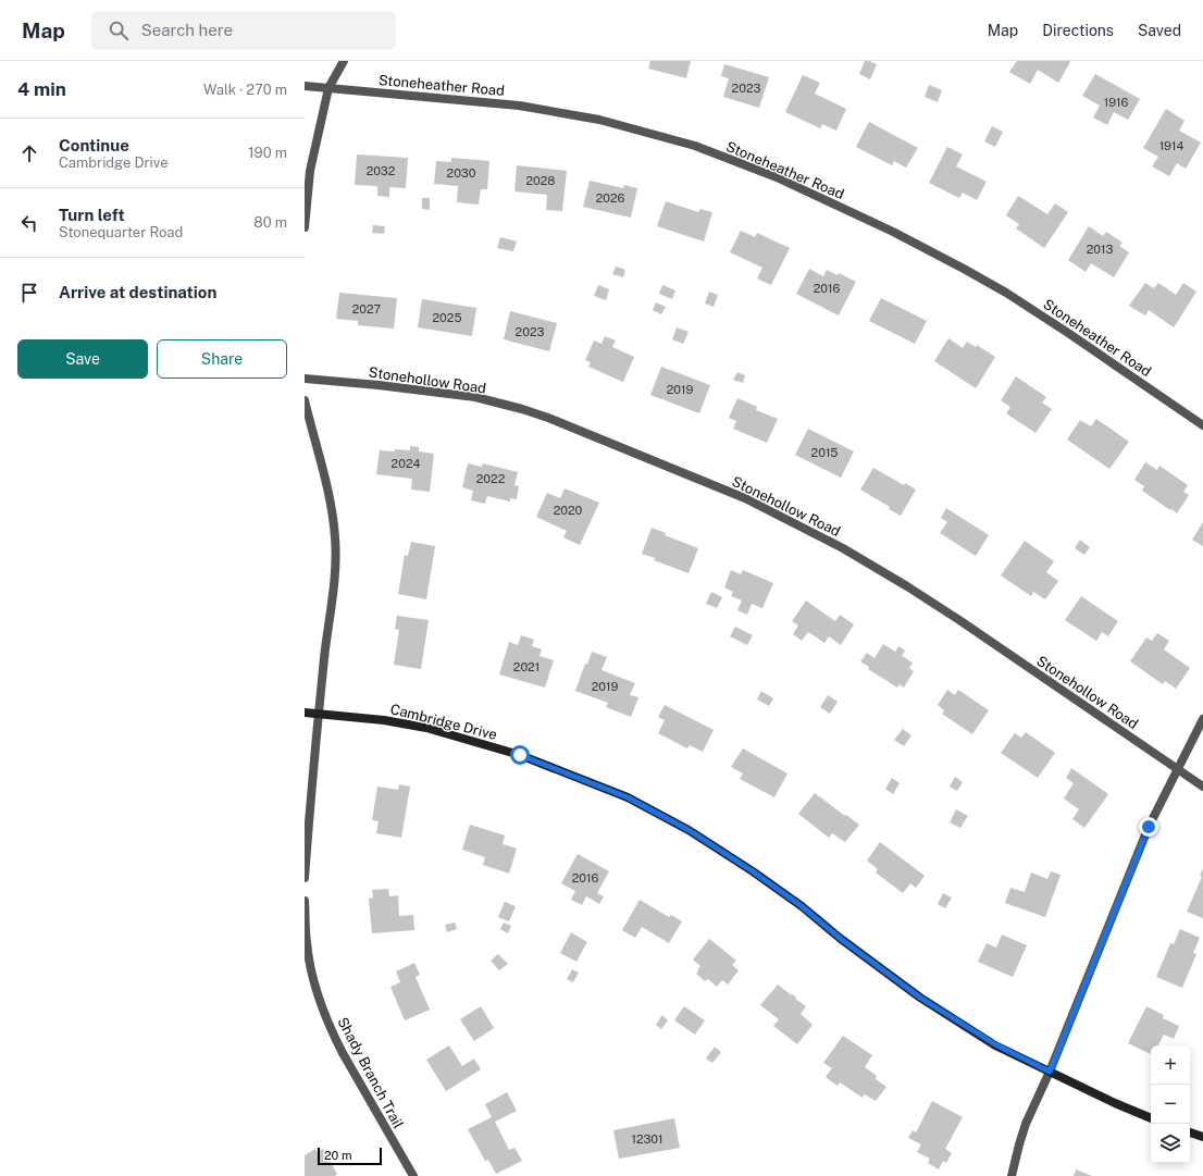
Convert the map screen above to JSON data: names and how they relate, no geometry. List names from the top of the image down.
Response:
{
  "streets": {
    "street": [
      "Stoneheather Road",
      "Stonehollow Road",
      "Cambridge Drive",
      "Shady Branch Trail"
    ]
  },
  "house_numbers": [
    "2023",
    "1916",
    "1914",
    "2032",
    "2030",
    "2028",
    "2026",
    "2013",
    "2016",
    "2027",
    "2025",
    "2023",
    "2019",
    "2015",
    "2024",
    "2022",
    "2020",
    "2021",
    "2019",
    "2016",
    "12301"
  ],
  "scale_bar": "20 m",
  "page": {
    "header": "Map",
    "search": "Search here",
    "nav": ["Map", "Directions", "Saved"],
    "heading": ["4 min", "Walk · 270 m"],
    "list": [
      ["Continue", "Cambridge Drive", "190 m"],
      ["Turn left", "Stonequarter Road", "80 m"],
      "Arrive at destination"
    ],
    "buttons": ["Save", "Share"],
    "map_buttons": ["+", "−"],
    "scale": "20 m"
  }
}
